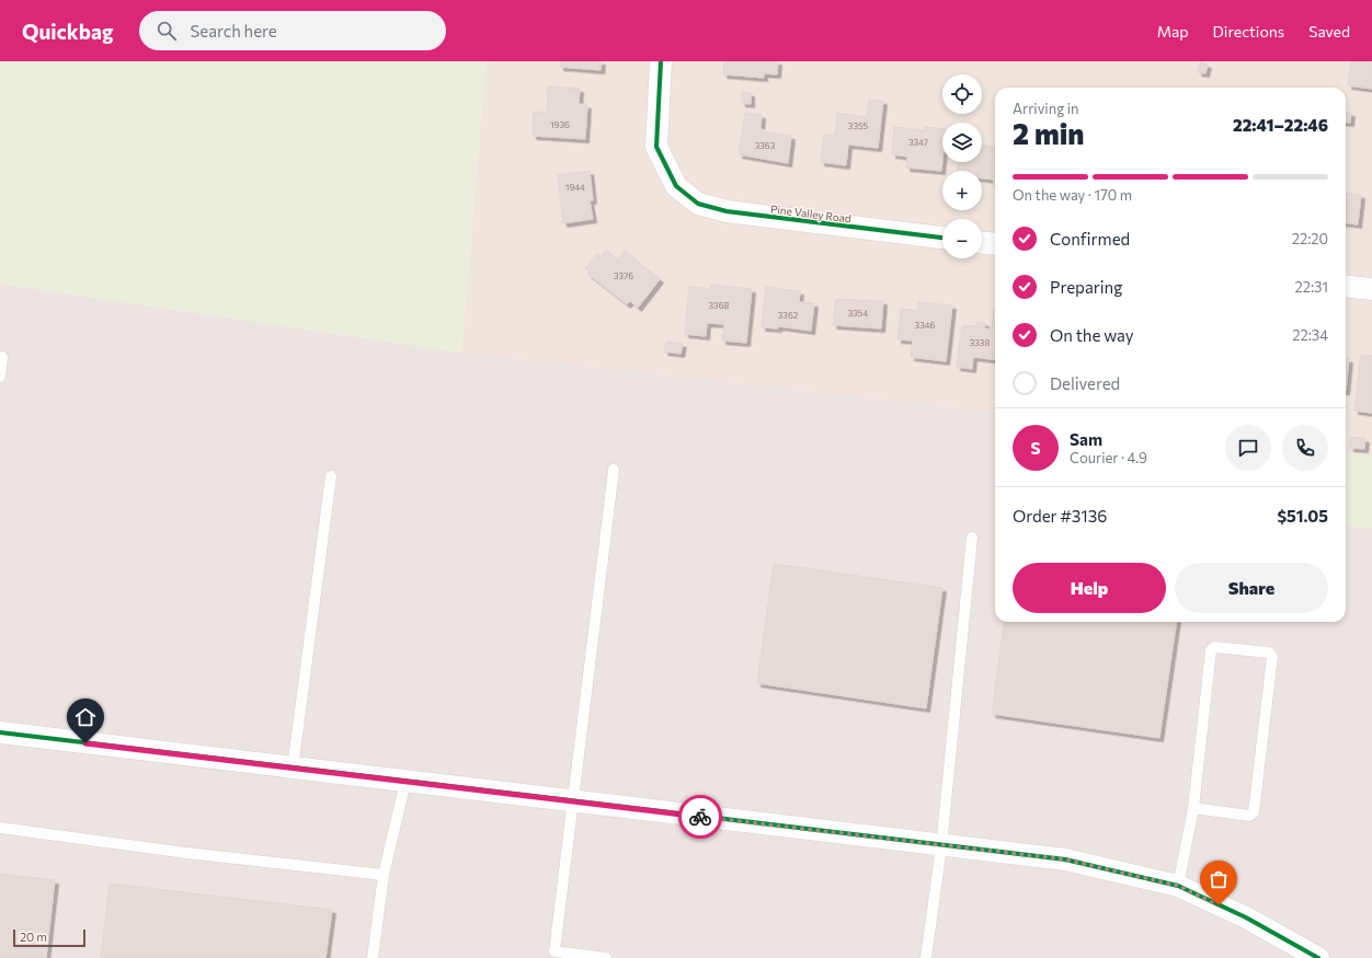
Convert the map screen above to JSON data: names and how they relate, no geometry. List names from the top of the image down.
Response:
{
  "streets": {
    "street": ["Pine Valley Road"]
  },
  "house_numbers": [
    "1936",
    "3355",
    "3347",
    "3363",
    "1944",
    "3376",
    "3368",
    "3354",
    "3362",
    "3346",
    "3338"
  ],
  "scale_bar": "20 m",
  "page": {
    "header": "Quickbag",
    "search": "Search here",
    "nav": ["Map", "Directions", "Saved"],
    "map_buttons": ["+", "−"],
    "heading": ["2 min", "Arriving in", "22:41–22:46"],
    "panel": [
      "Sam",
      "Courier · 4.9",
      "Order #3136",
      "$51.05"
    ],
    "bar": "On the way · 170 m",
    "list": [
      ["Confirmed", "22:20"],
      ["Preparing", "22:31"],
      ["On the way", "22:34"],
      "Delivered"
    ],
    "round": "S",
    "buttons": ["Help", "Share"],
    "scale": "20 m"
  }
}
